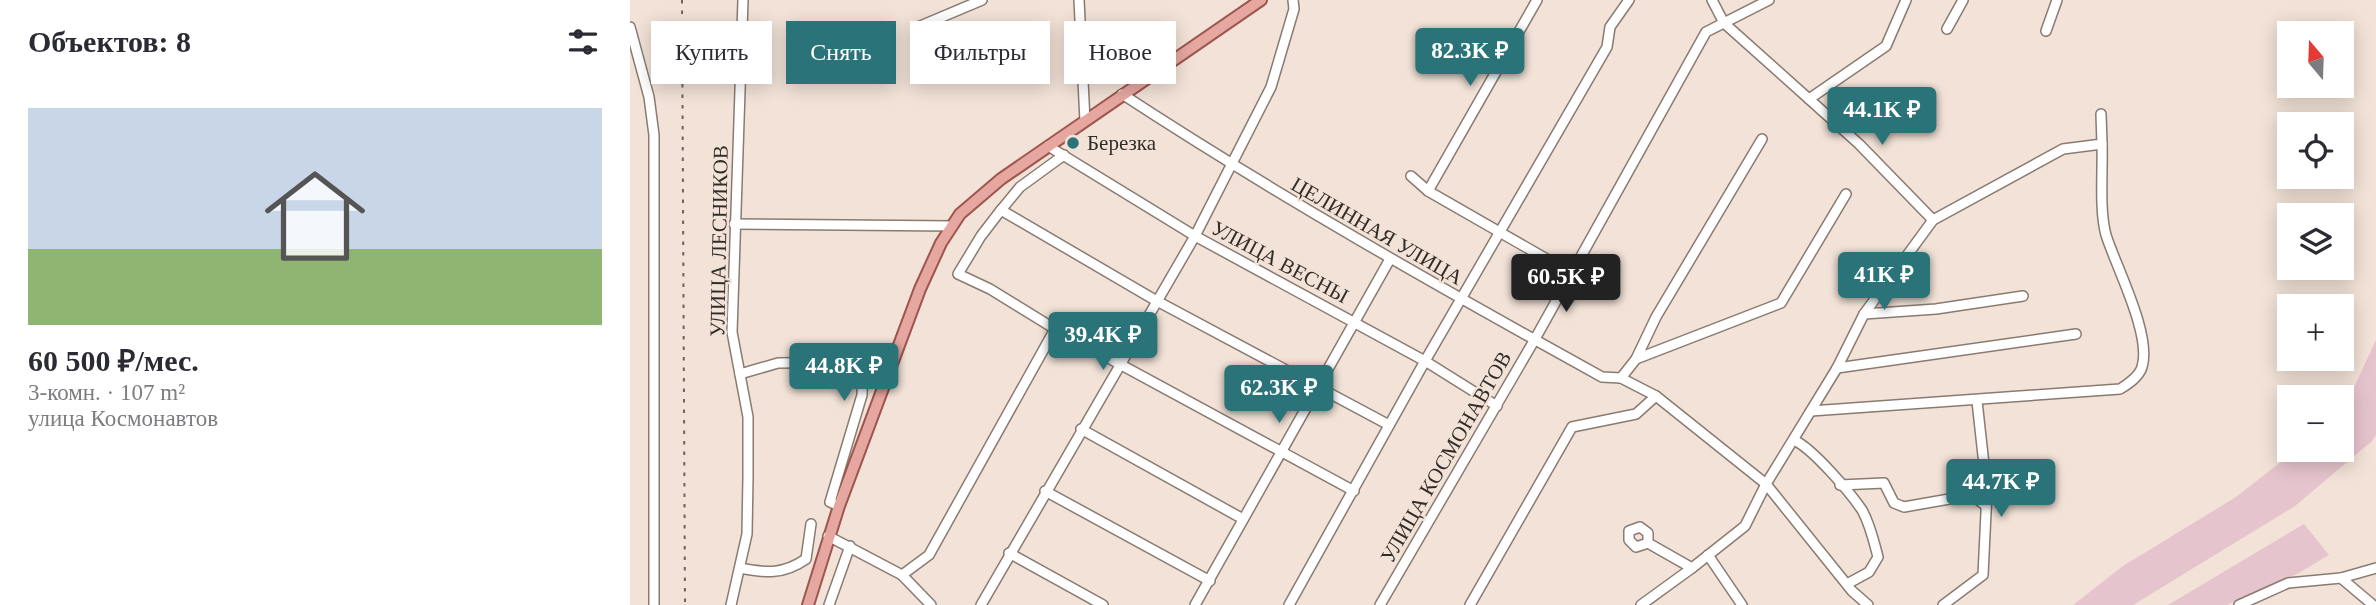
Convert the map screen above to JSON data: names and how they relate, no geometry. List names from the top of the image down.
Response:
{
  "streets": {
    "street": [
      "ЦЕЛИННАЯ УЛИЦА",
      "УЛИЦА ЛЕСНИКОВ",
      "УЛИЦА ВЕСНЫ",
      "УЛИЦА КОСМОНАВТОВ"
    ]
  },
  "crossings": [
    ["ЦЕЛИННАЯ УЛИЦА", "УЛИЦА КОСМОНАВТОВ"],
    ["УЛИЦА ВЕСНЫ", "УЛИЦА КОСМОНАВТОВ"]
  ],
  "places": ["Березка"],
  "north": "top",
  "page": {
    "heading": "Объектов: 8",
    "map_buttons": ["+", "−"],
    "chip": [
      "Купить",
      "Снять",
      "Фильтры",
      "Новое"
    ],
    "price": [
      "82.3K ₽",
      "44.1K ₽",
      "41K ₽",
      "60.5K ₽",
      "39.4K ₽",
      "44.8K ₽",
      "62.3K ₽",
      "44.7K ₽"
    ],
    "list": [
      {
        "name": "60 500 ₽/мес.",
        "note": "3-комн. · 107 m² · улица Космонавтов"
      }
    ]
  }
}
